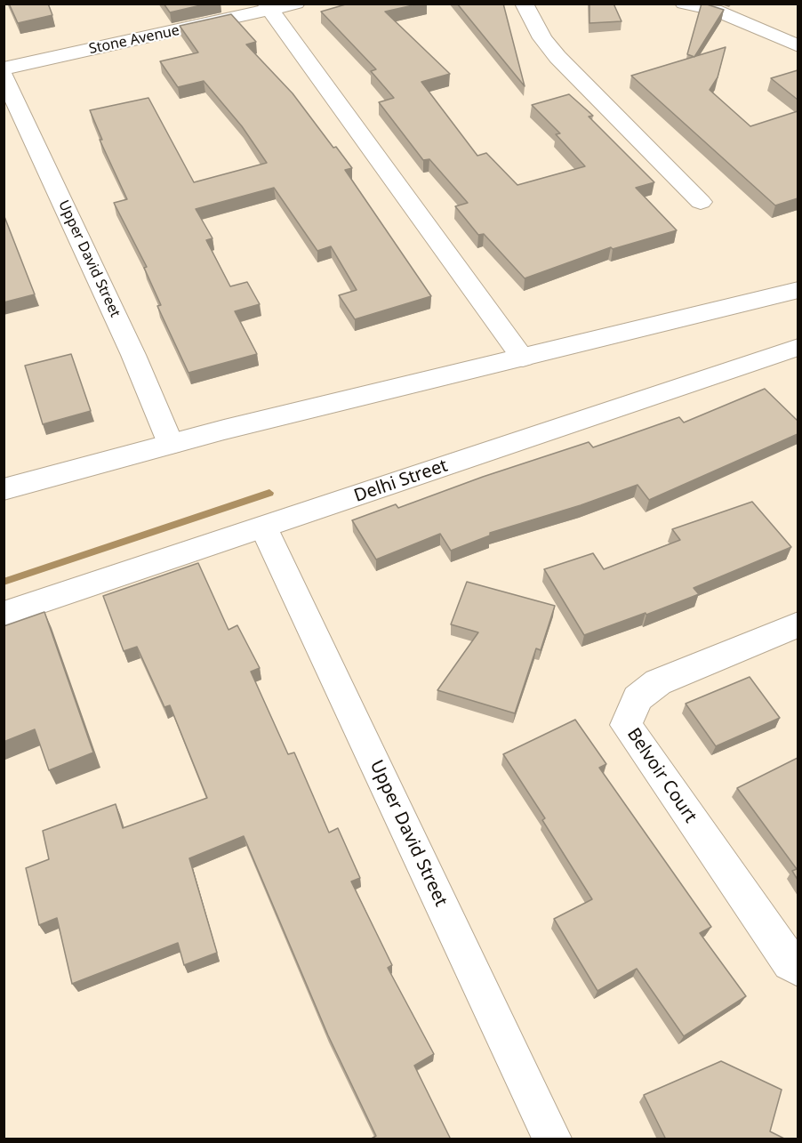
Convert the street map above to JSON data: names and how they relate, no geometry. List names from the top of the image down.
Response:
{
  "streets": {
    "street": [
      "Stone Avenue",
      "Upper David Street",
      "Delhi Street",
      "Belvoir Court"
    ]
  },
  "crossings": [
    ["Upper David Street", "Delhi Street"]
  ]
}
